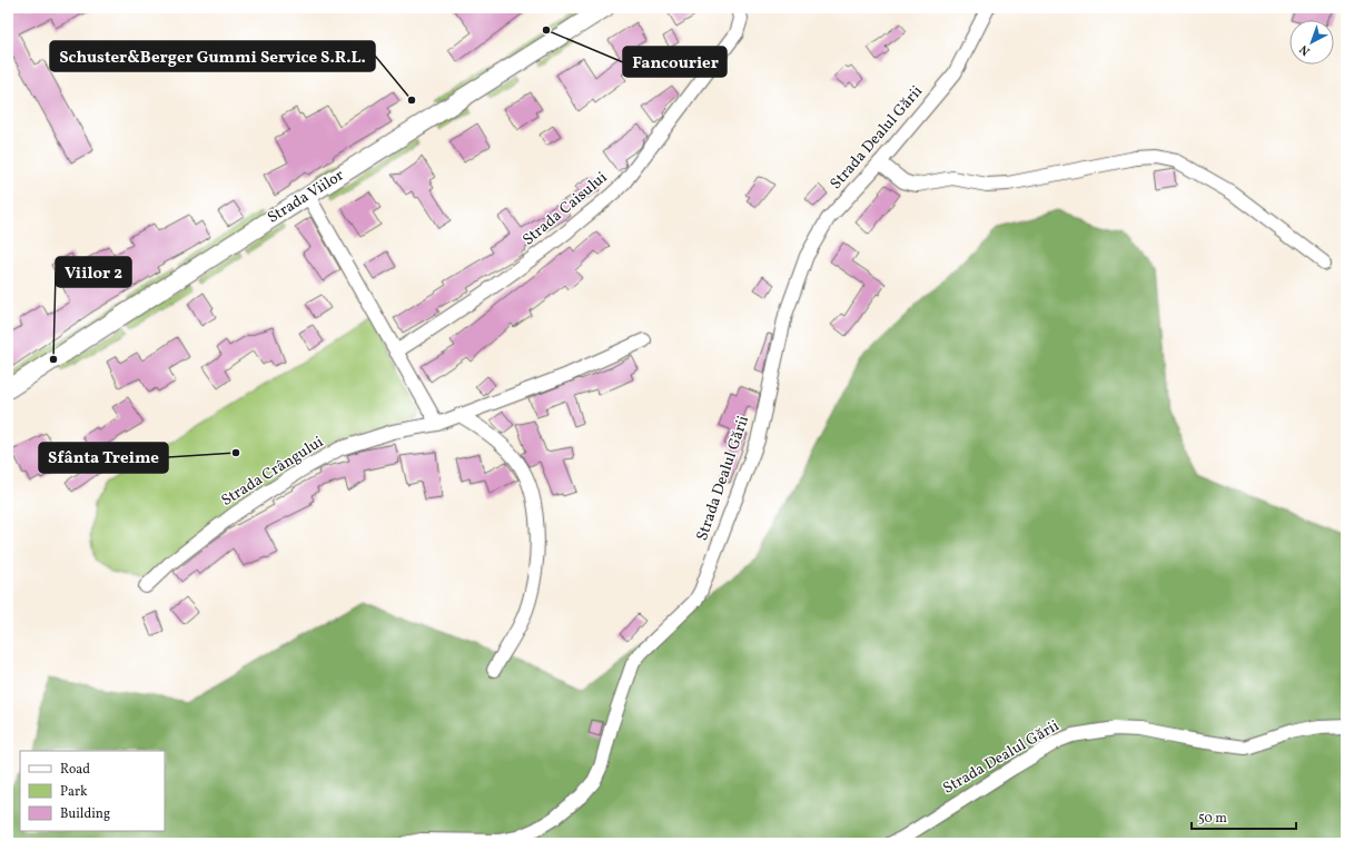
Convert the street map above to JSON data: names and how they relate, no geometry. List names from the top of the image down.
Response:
{
  "streets": {
    "street": [
      "Strada Dealul Gării",
      "Strada Viilor",
      "Strada Caisului",
      "Strada Crângului"
    ]
  },
  "places": [
    "Fancourier",
    "Schuster&Berger Gummi Service S.R.L.",
    "Viilor 2",
    "Sfânta Treime"
  ],
  "legend": ["Road", "Park", "Building"],
  "scale_bar": "50 m",
  "north": "bottom left"
}
